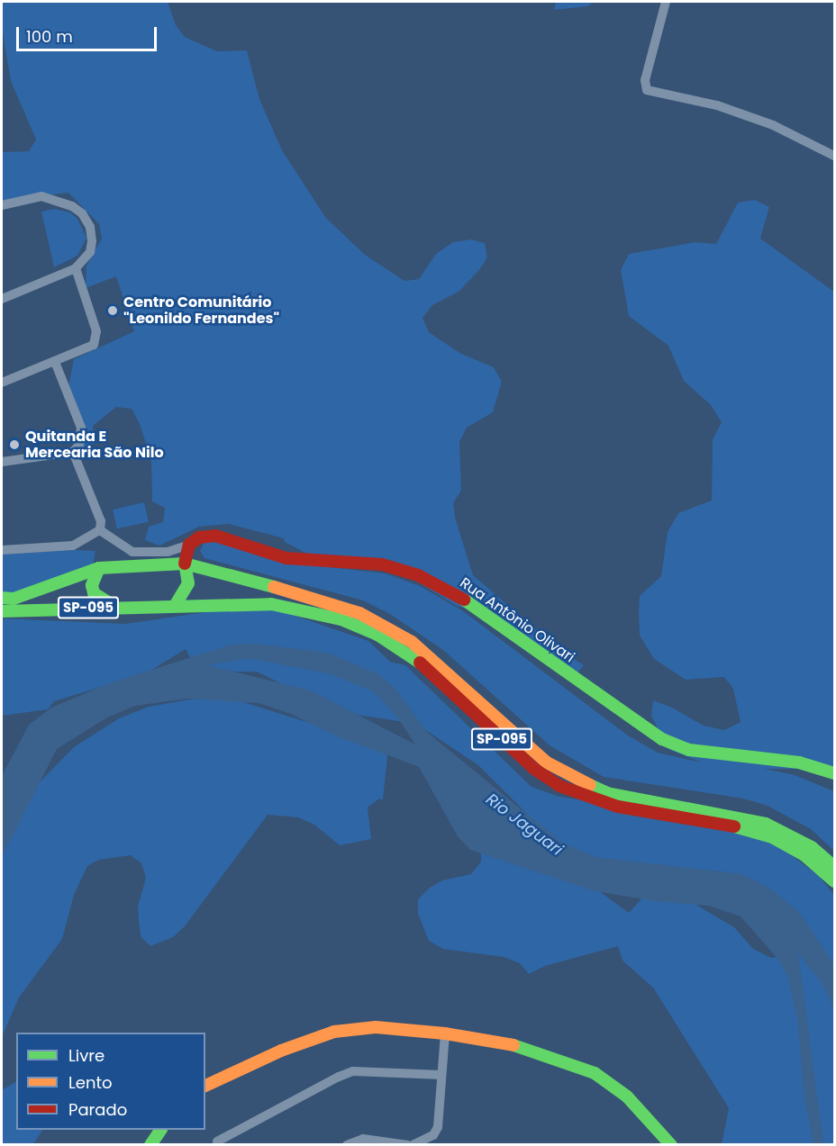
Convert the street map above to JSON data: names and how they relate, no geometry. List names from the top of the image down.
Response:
{
  "streets": {
    "main road": ["SP-095", "Rua Antônio Olivari"]
  },
  "water": ["Rio Jaguari"],
  "places": ["Centro Comunitário \"Leonildo Fernandes\"", "Quitanda E Mercearia São Nilo"],
  "legend": ["Livre", "Lento", "Parado"],
  "scale_bar": "100 m"
}
